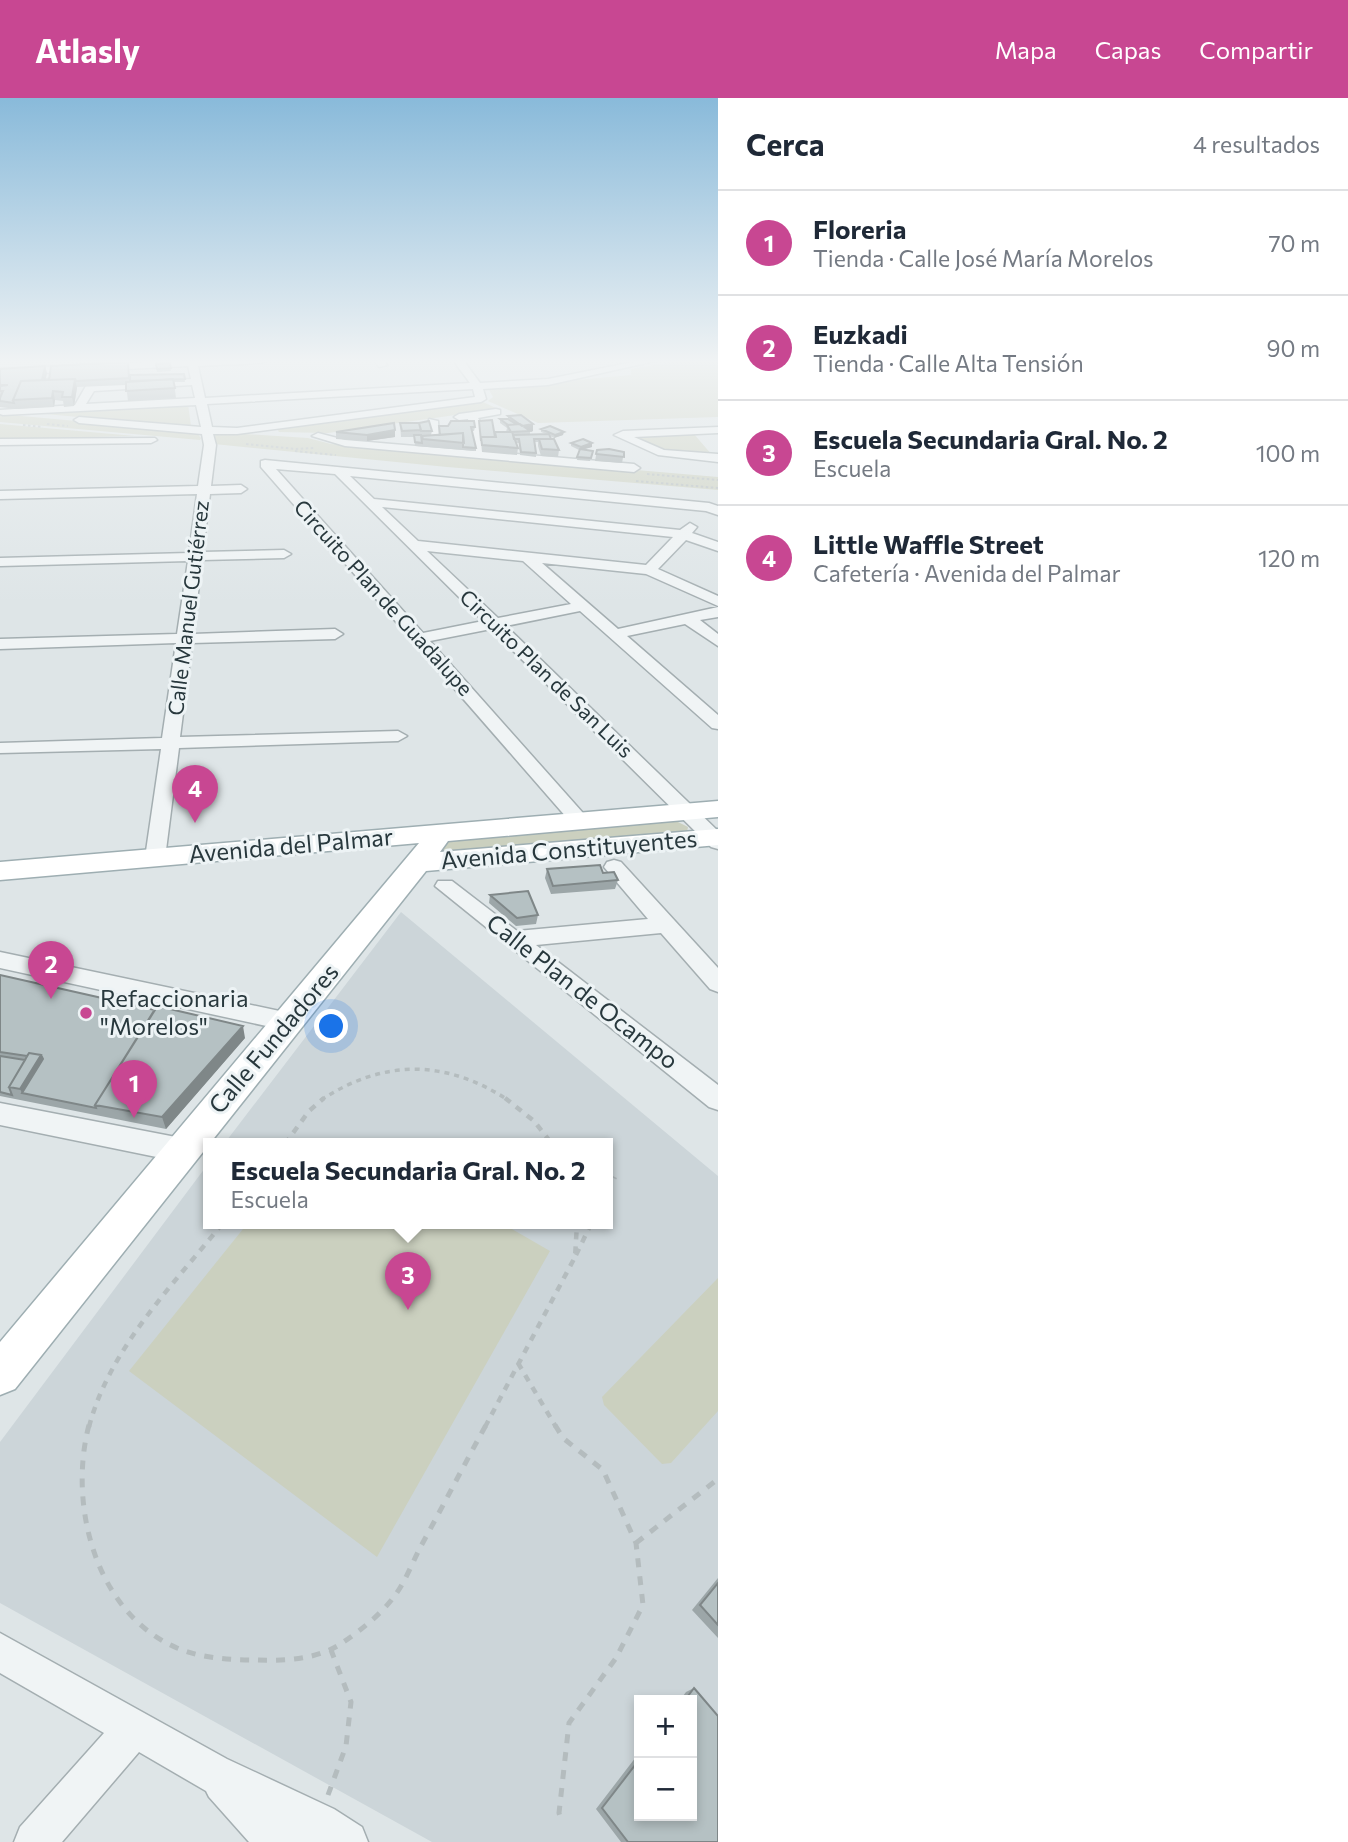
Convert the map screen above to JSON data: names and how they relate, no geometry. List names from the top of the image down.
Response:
{
  "streets": {
    "main road": ["Avenida del Palmar", "Avenida Constituyentes", "Calle Fundadores"],
    "street": [
      "Circuito Plan de Guadalupe",
      "Calle Manuel Gutiérrez",
      "Circuito Plan de San Luis",
      "Calle Plan de Ocampo"
    ]
  },
  "crossings": [
    ["Circuito Plan de Guadalupe", "Circuito Plan de San Luis"],
    ["Circuito Plan de Guadalupe", "Avenida del Palmar"],
    ["Circuito Plan de Guadalupe", "Avenida Constituyentes"],
    ["Calle Manuel Gutiérrez", "Avenida del Palmar"],
    ["Circuito Plan de San Luis", "Avenida Constituyentes"],
    ["Avenida del Palmar", "Avenida Constituyentes"],
    ["Avenida del Palmar", "Calle Fundadores"],
    ["Avenida Constituyentes", "Calle Fundadores"]
  ],
  "places": ["Refaccionaria \"Morelos\""],
  "page": {
    "header": "Atlasly",
    "nav": ["Mapa", "Capas", "Compartir"],
    "heading": ["Cerca", "4 resultados"],
    "list": [
      {
        "mark": "1",
        "name": "Floreria",
        "note": "Tienda · Calle José María Morelos",
        "value": "70 m"
      },
      {
        "mark": "2",
        "name": "Euzkadi",
        "note": "Tienda · Calle Alta Tensión",
        "value": "90 m"
      },
      {
        "mark": "3",
        "name": "Escuela Secundaria Gral. No. 2",
        "note": "Escuela",
        "value": "100 m"
      },
      {
        "mark": "4",
        "name": "Little Waffle Street",
        "note": "Cafetería · Avenida del Palmar",
        "value": "120 m"
      }
    ],
    "pins": [
      "4",
      "2",
      "1",
      "3"
    ],
    "popup": ["Escuela Secundaria Gral. No. 2", "Escuela"],
    "map_buttons": ["+", "−"]
  }
}
